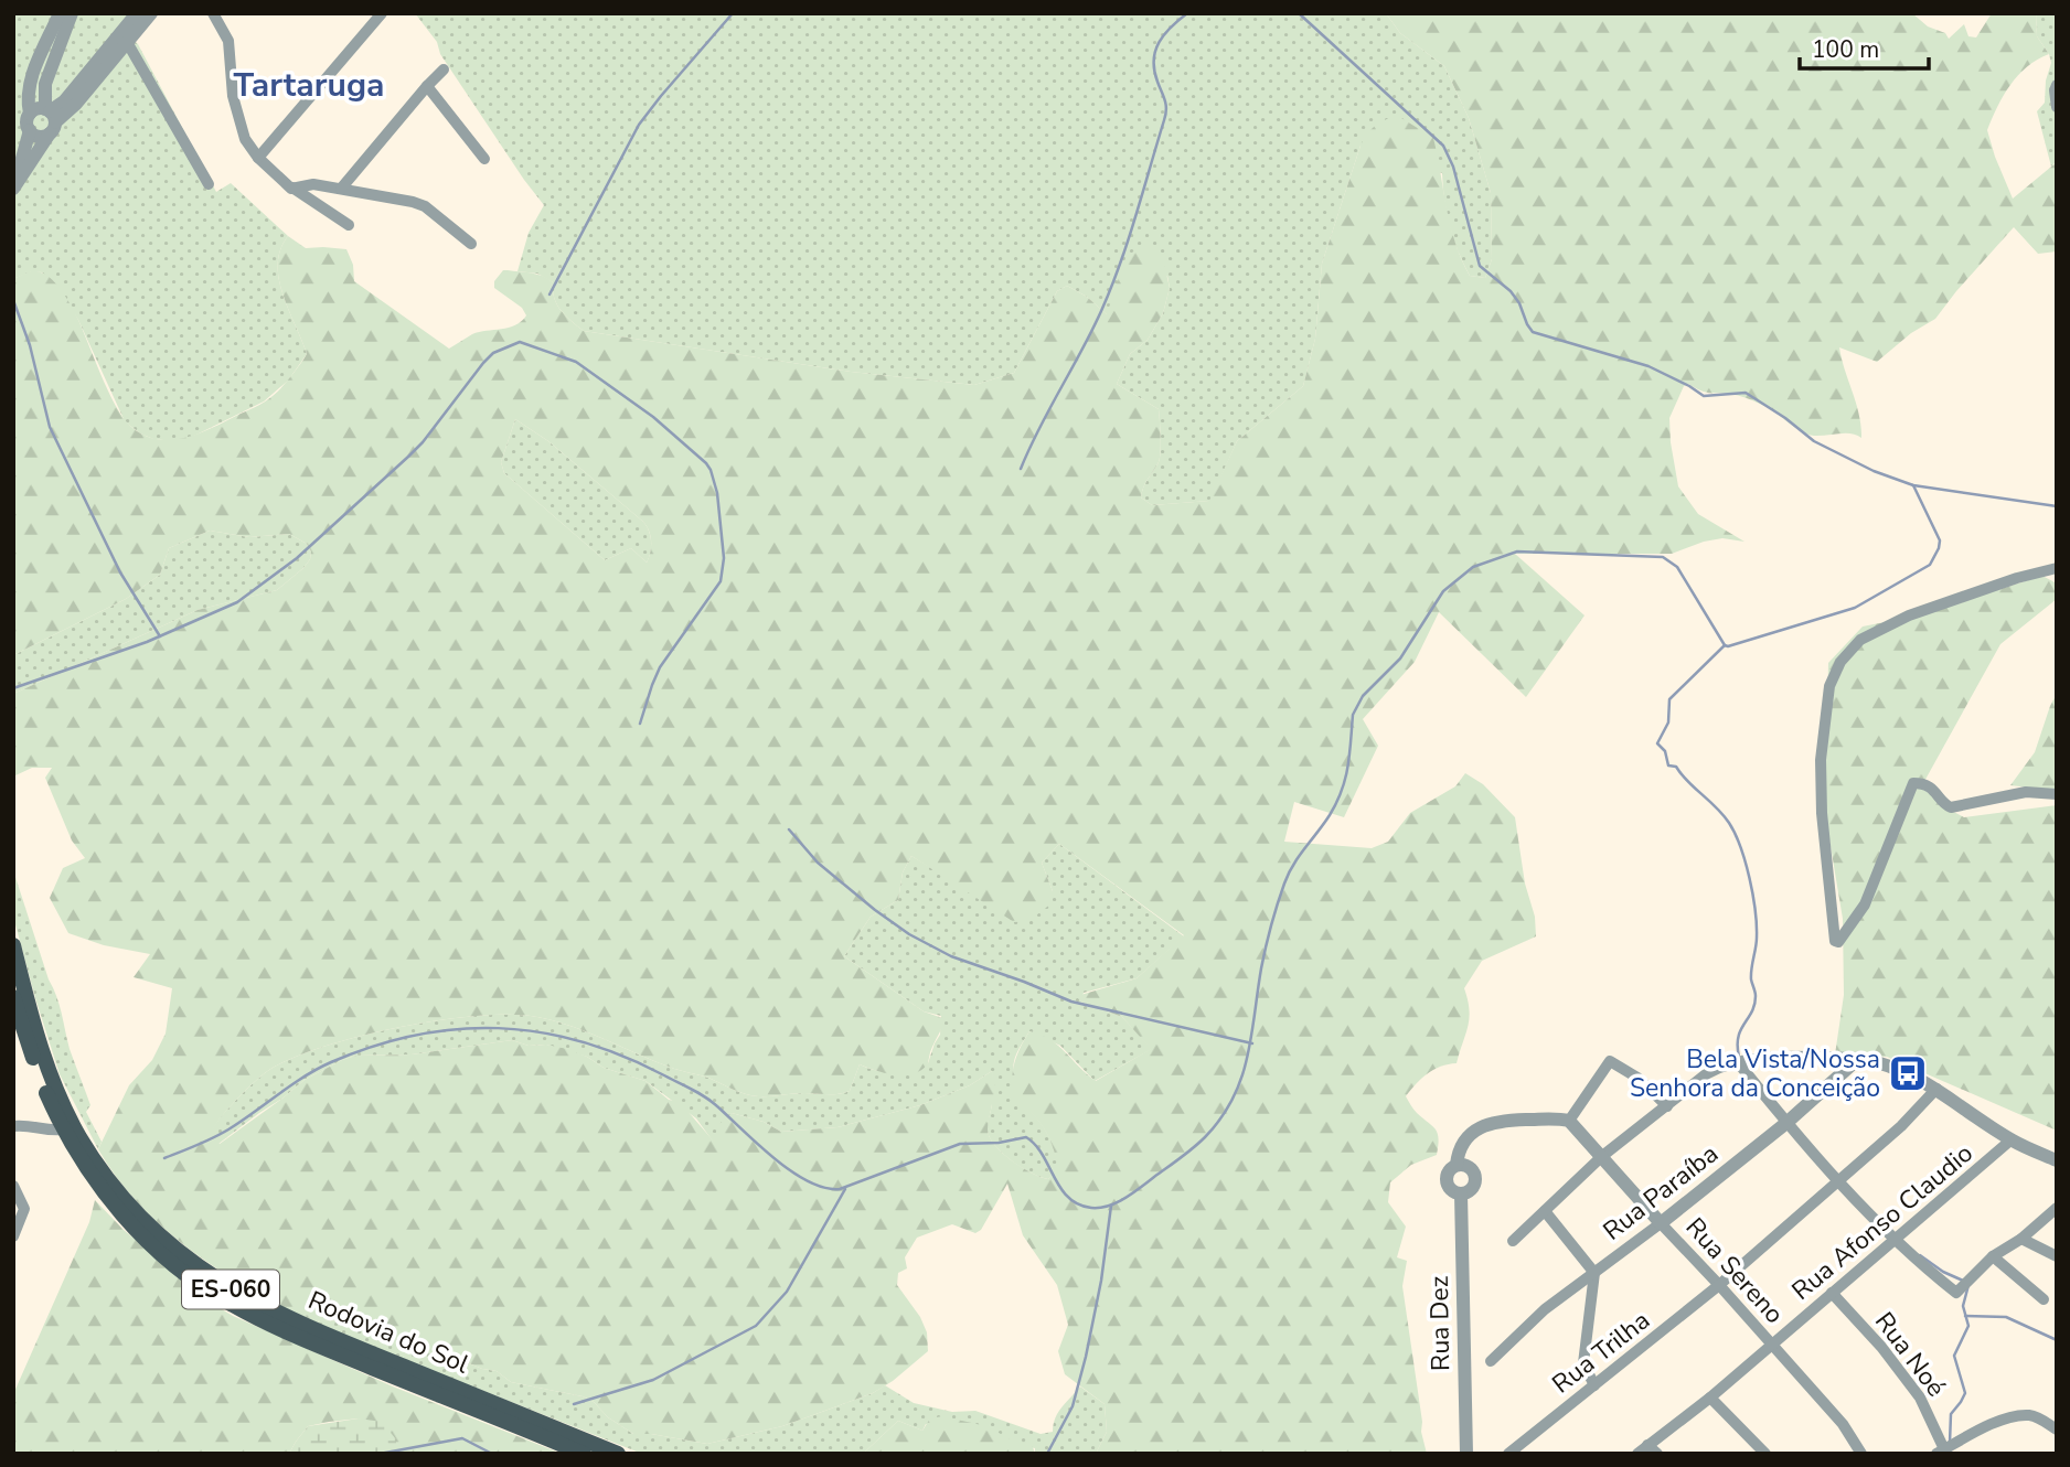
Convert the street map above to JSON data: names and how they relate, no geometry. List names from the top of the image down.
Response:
{
  "streets": {
    "main road": ["ES-060", "Rodovia do Sol"],
    "street": [
      "Rua Paraíba",
      "Rua Afonso Claudio",
      "Rua Sereno",
      "Rua Dez",
      "Rua Trilha",
      "Rua Noé"
    ]
  },
  "crossings": [
    ["Rua Paraíba", "Rua Sereno"],
    ["Rua Afonso Claudio", "Rua Sereno"],
    ["Rua Afonso Claudio", "Rua Noé"],
    ["Rua Sereno", "Rua Trilha"]
  ],
  "districts": ["Tartaruga"],
  "places": {
    "bus stop": ["Bela Vista/Nossa Senhora da Conceição"]
  },
  "scale_bar": "100 m"
}
